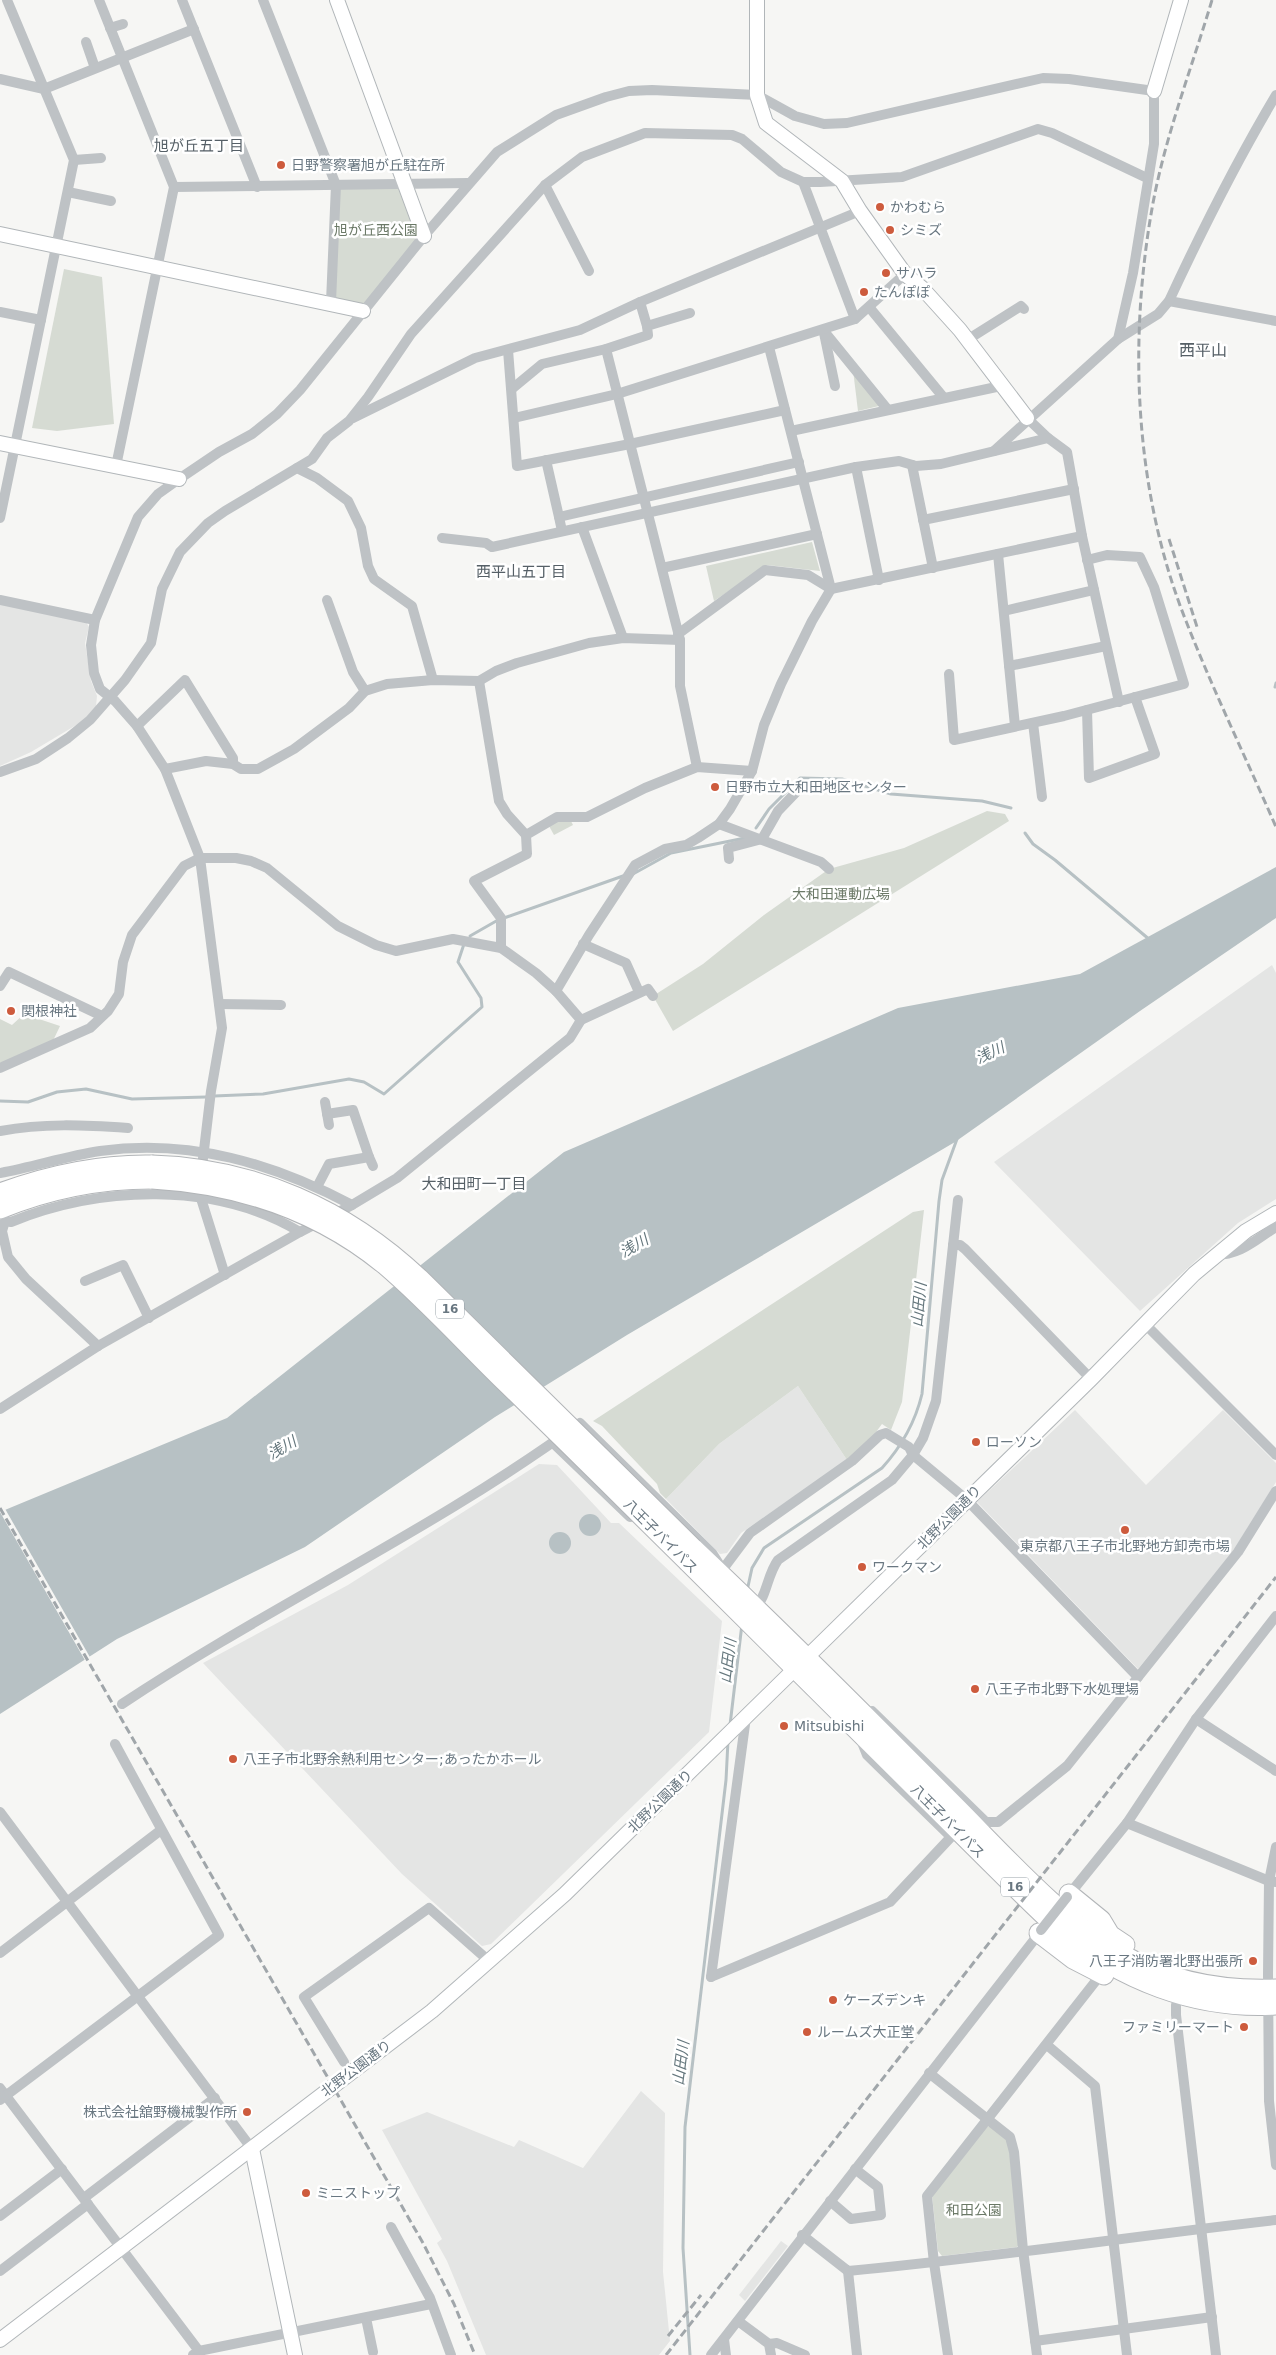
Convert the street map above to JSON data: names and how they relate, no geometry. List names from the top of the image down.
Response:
{
  "streets": {
    "highway": ["16", "八王子バイパス"],
    "street": ["北野公園通り"]
  },
  "crossings": [
    ["北野公園通り", "八王子バイパス"]
  ],
  "districts": [
    "旭が丘五丁目",
    "西平山",
    "西平山五丁目",
    "大和田町一丁目"
  ],
  "water": ["浅川", "山田川"],
  "parks": ["旭が丘西公園", "大和田運動広場", "和田公園"],
  "places": [
    "日野警察署旭が丘駐在所",
    "かわむら",
    "シミズ",
    "サハラ",
    "たんぽぽ",
    "日野市立大和田地区センター",
    "関根神社",
    "ローソン",
    "東京都八王子市北野地方卸売市場",
    "ワークマン",
    "八王子市北野下水処理場",
    "Mitsubishi",
    "八王子市北野余熱利用センター;あったかホール",
    "八王子消防署北野出張所",
    "ケーズデンキ",
    "ファミリーマート",
    "ルームズ大正堂",
    "株式会社舘野機械製作所",
    "ミニストップ"
  ]
}
